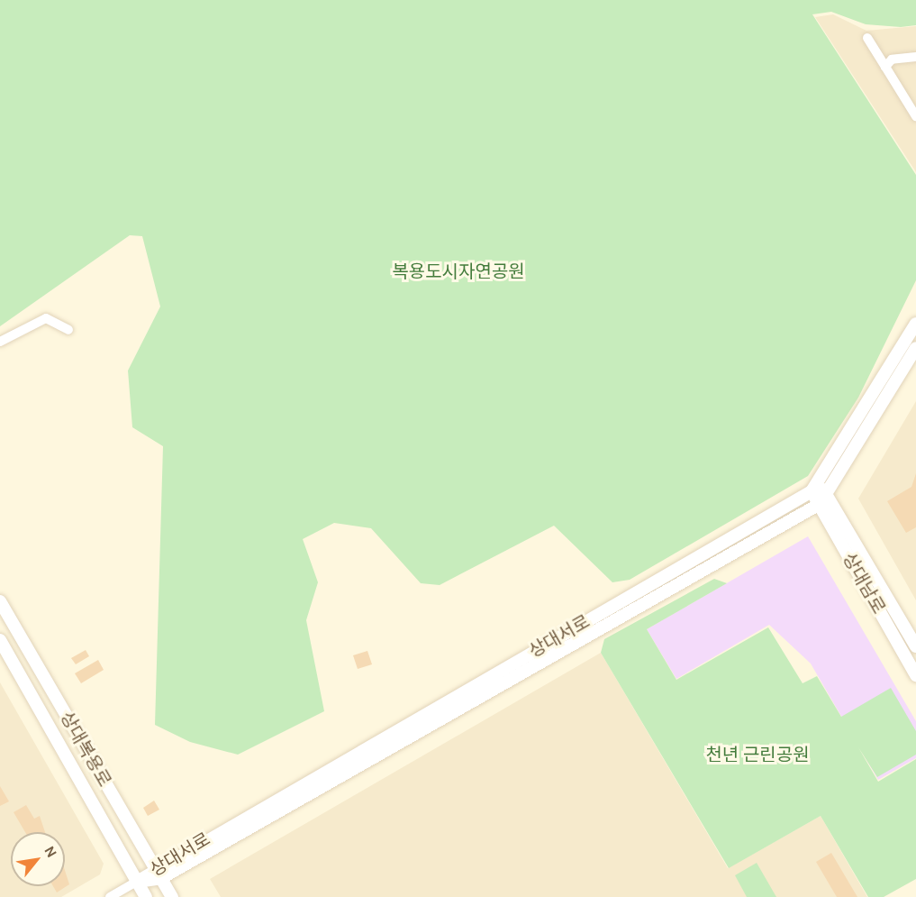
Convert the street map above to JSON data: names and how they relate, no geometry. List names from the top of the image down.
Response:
{
  "streets": {
    "street": ["상대남로", "상대서로", "상대복용로"]
  },
  "crossings": [
    ["상대남로", "상대서로"],
    ["상대서로", "상대복용로"]
  ],
  "parks": ["복용도시자연공원", "천년 근린공원"],
  "north": "top right"
}
